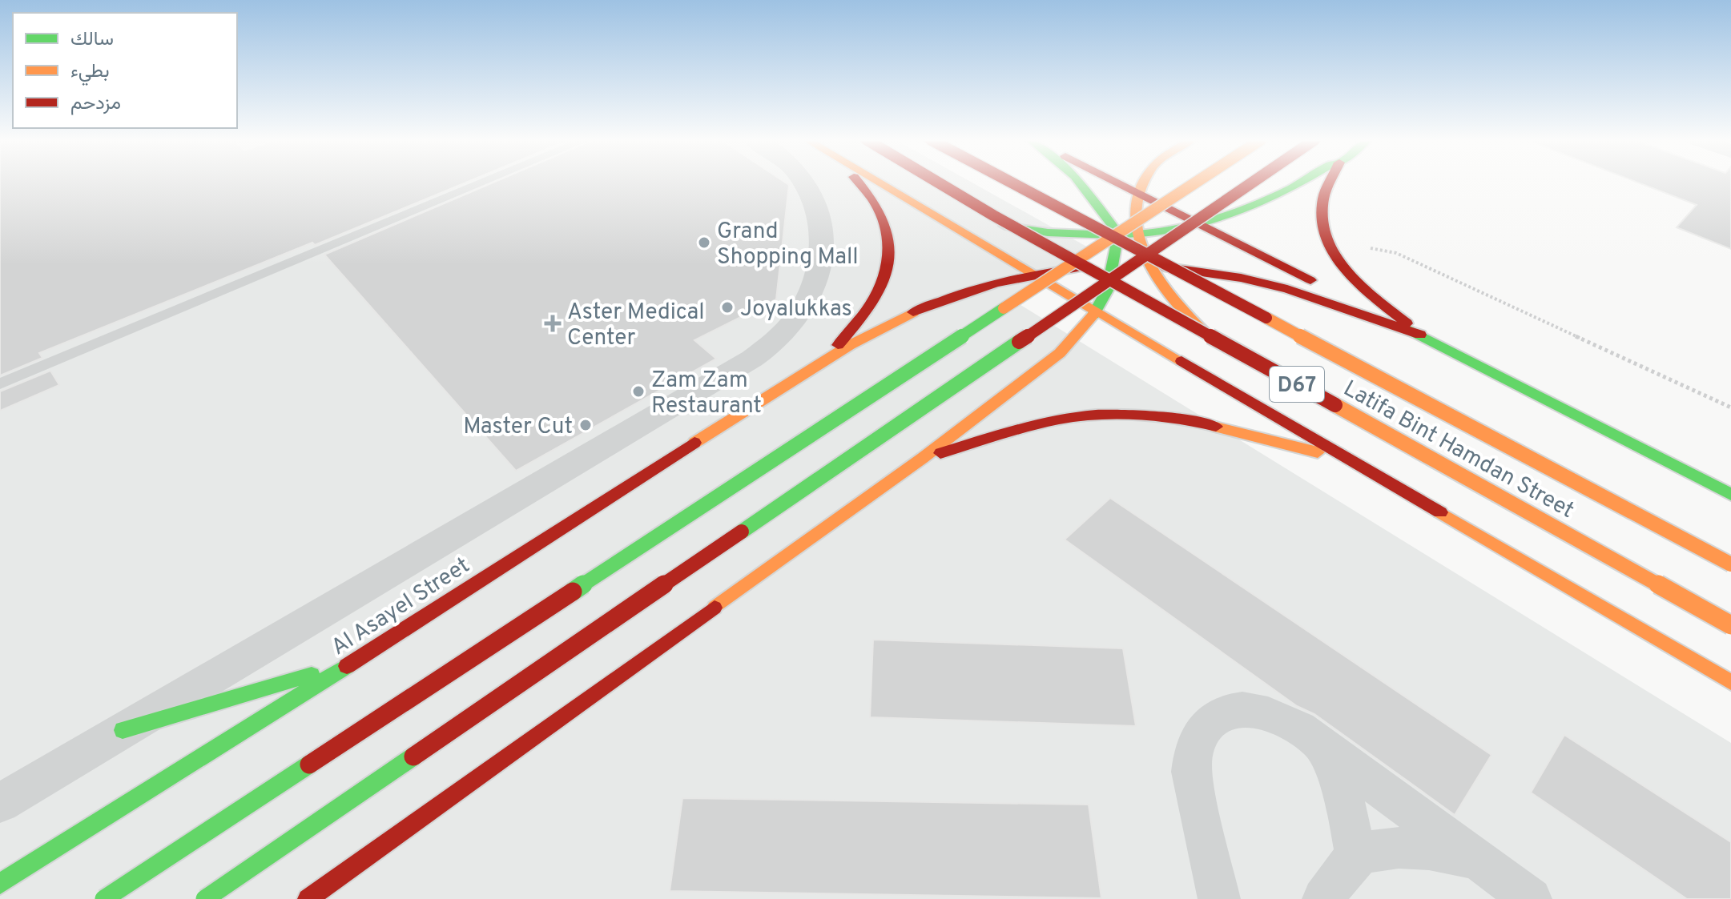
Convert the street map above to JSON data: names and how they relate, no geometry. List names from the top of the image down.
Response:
{
  "streets": {
    "street": ["D67", "Latifa Bint Hamdan Street", "Al Asayel Street"]
  },
  "places": {
    "other": [
      "Grand Shopping Mall",
      "Joyalukkas",
      "Zam Zam Restaurant",
      "Master Cut"
    ],
    "health": ["Aster Medical Center"]
  },
  "legend": ["سالك", "بطيء", "مزدحم"]
}
